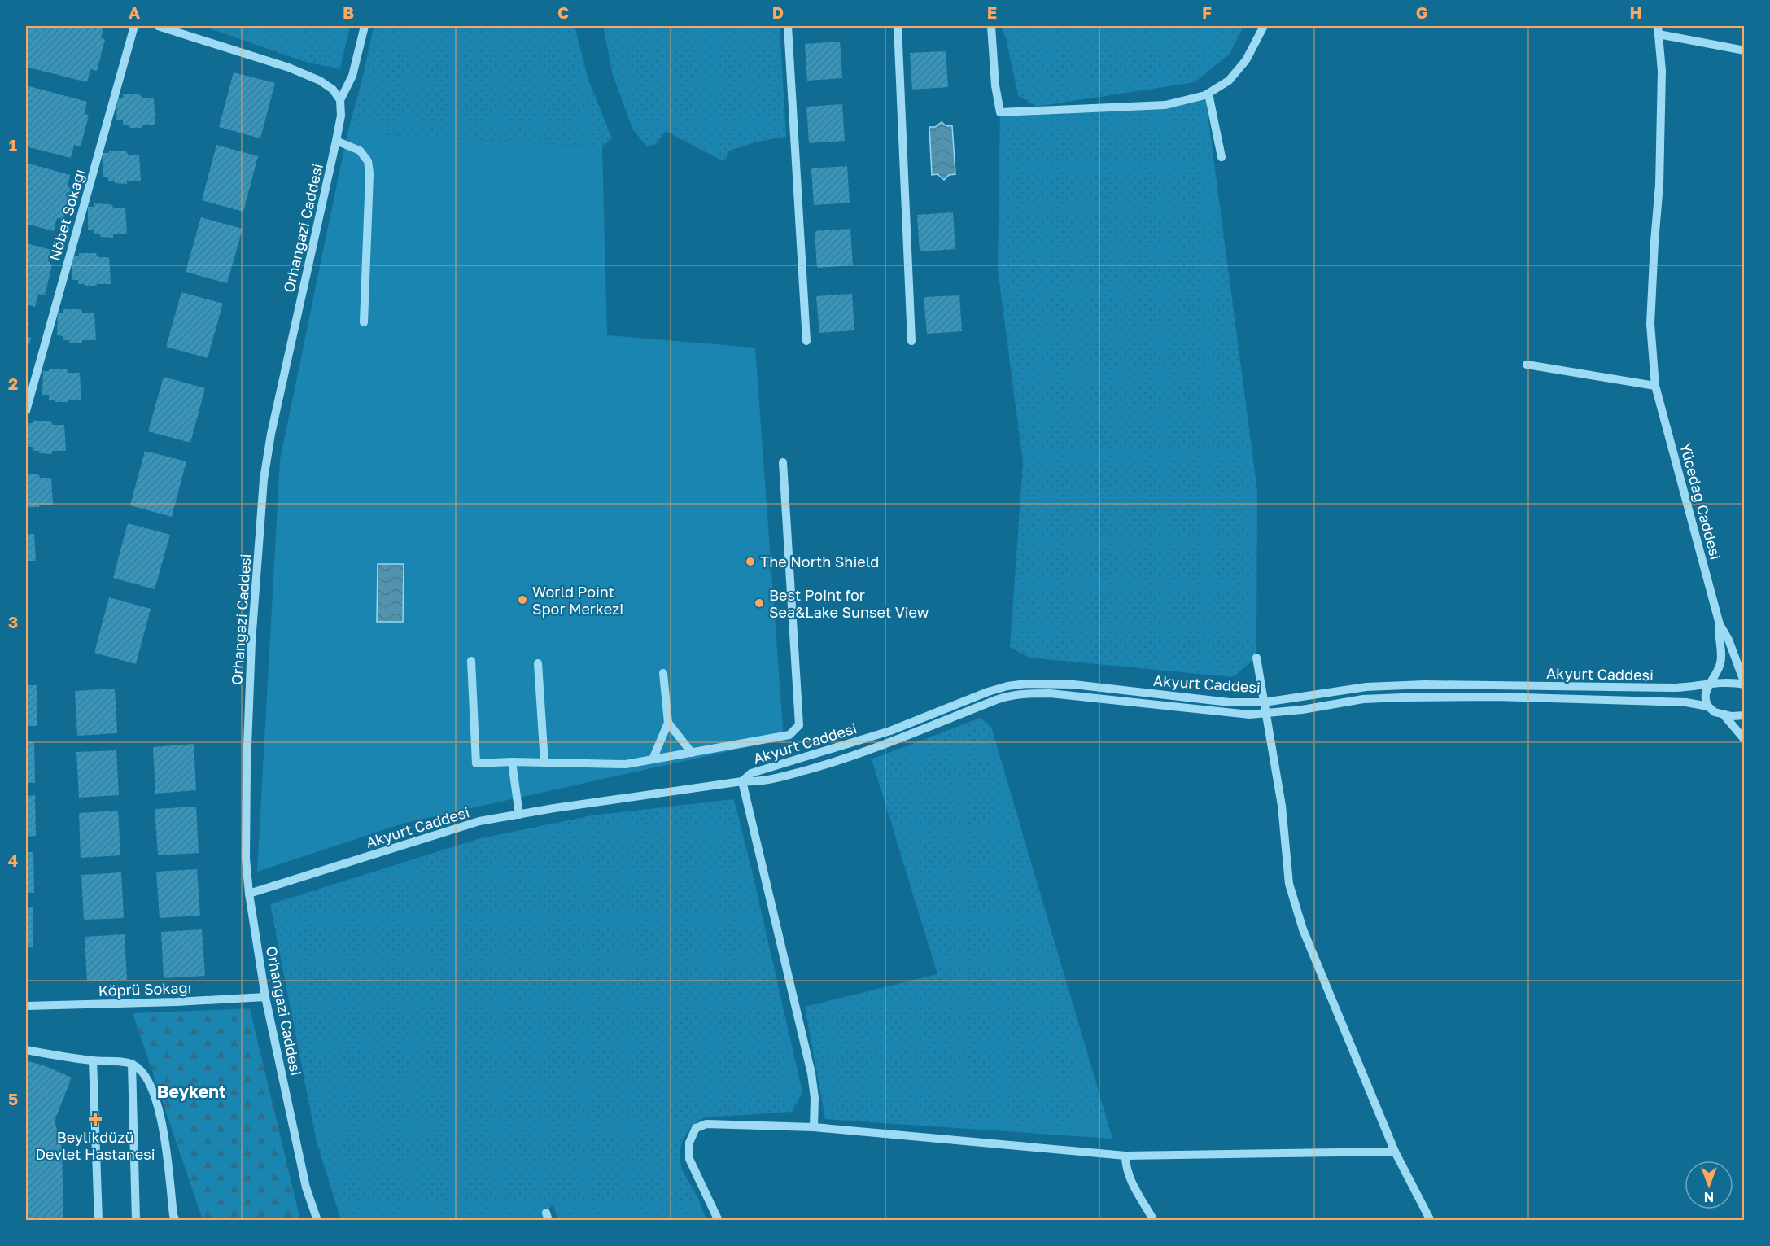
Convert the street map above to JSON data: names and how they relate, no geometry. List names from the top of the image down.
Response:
{
  "streets": {
    "street": [
      "Nöbet Sokağı",
      "Orhangazi Caddesi",
      "Yücedağ Caddesi",
      "Akyurt Caddesi",
      "Köprü Sokağı"
    ]
  },
  "crossings": [
    ["Orhangazi Caddesi", "Akyurt Caddesi"],
    ["Orhangazi Caddesi", "Köprü Sokağı"]
  ],
  "districts": ["Beykent"],
  "places": {
    "other": ["The North Shield", "World Point Spor Merkezi", "Best Point for Sea&Lake Sunset View"],
    "health": ["Beylikdüzü Devlet Hastanesi"]
  },
  "north": "bottom",
  "grid": {
    "columns": [
      "A",
      "B",
      "C",
      "D",
      "E",
      "F",
      "G",
      "H"
    ],
    "rows": [
      "1",
      "2",
      "3",
      "4",
      "5"
    ]
  }
}
